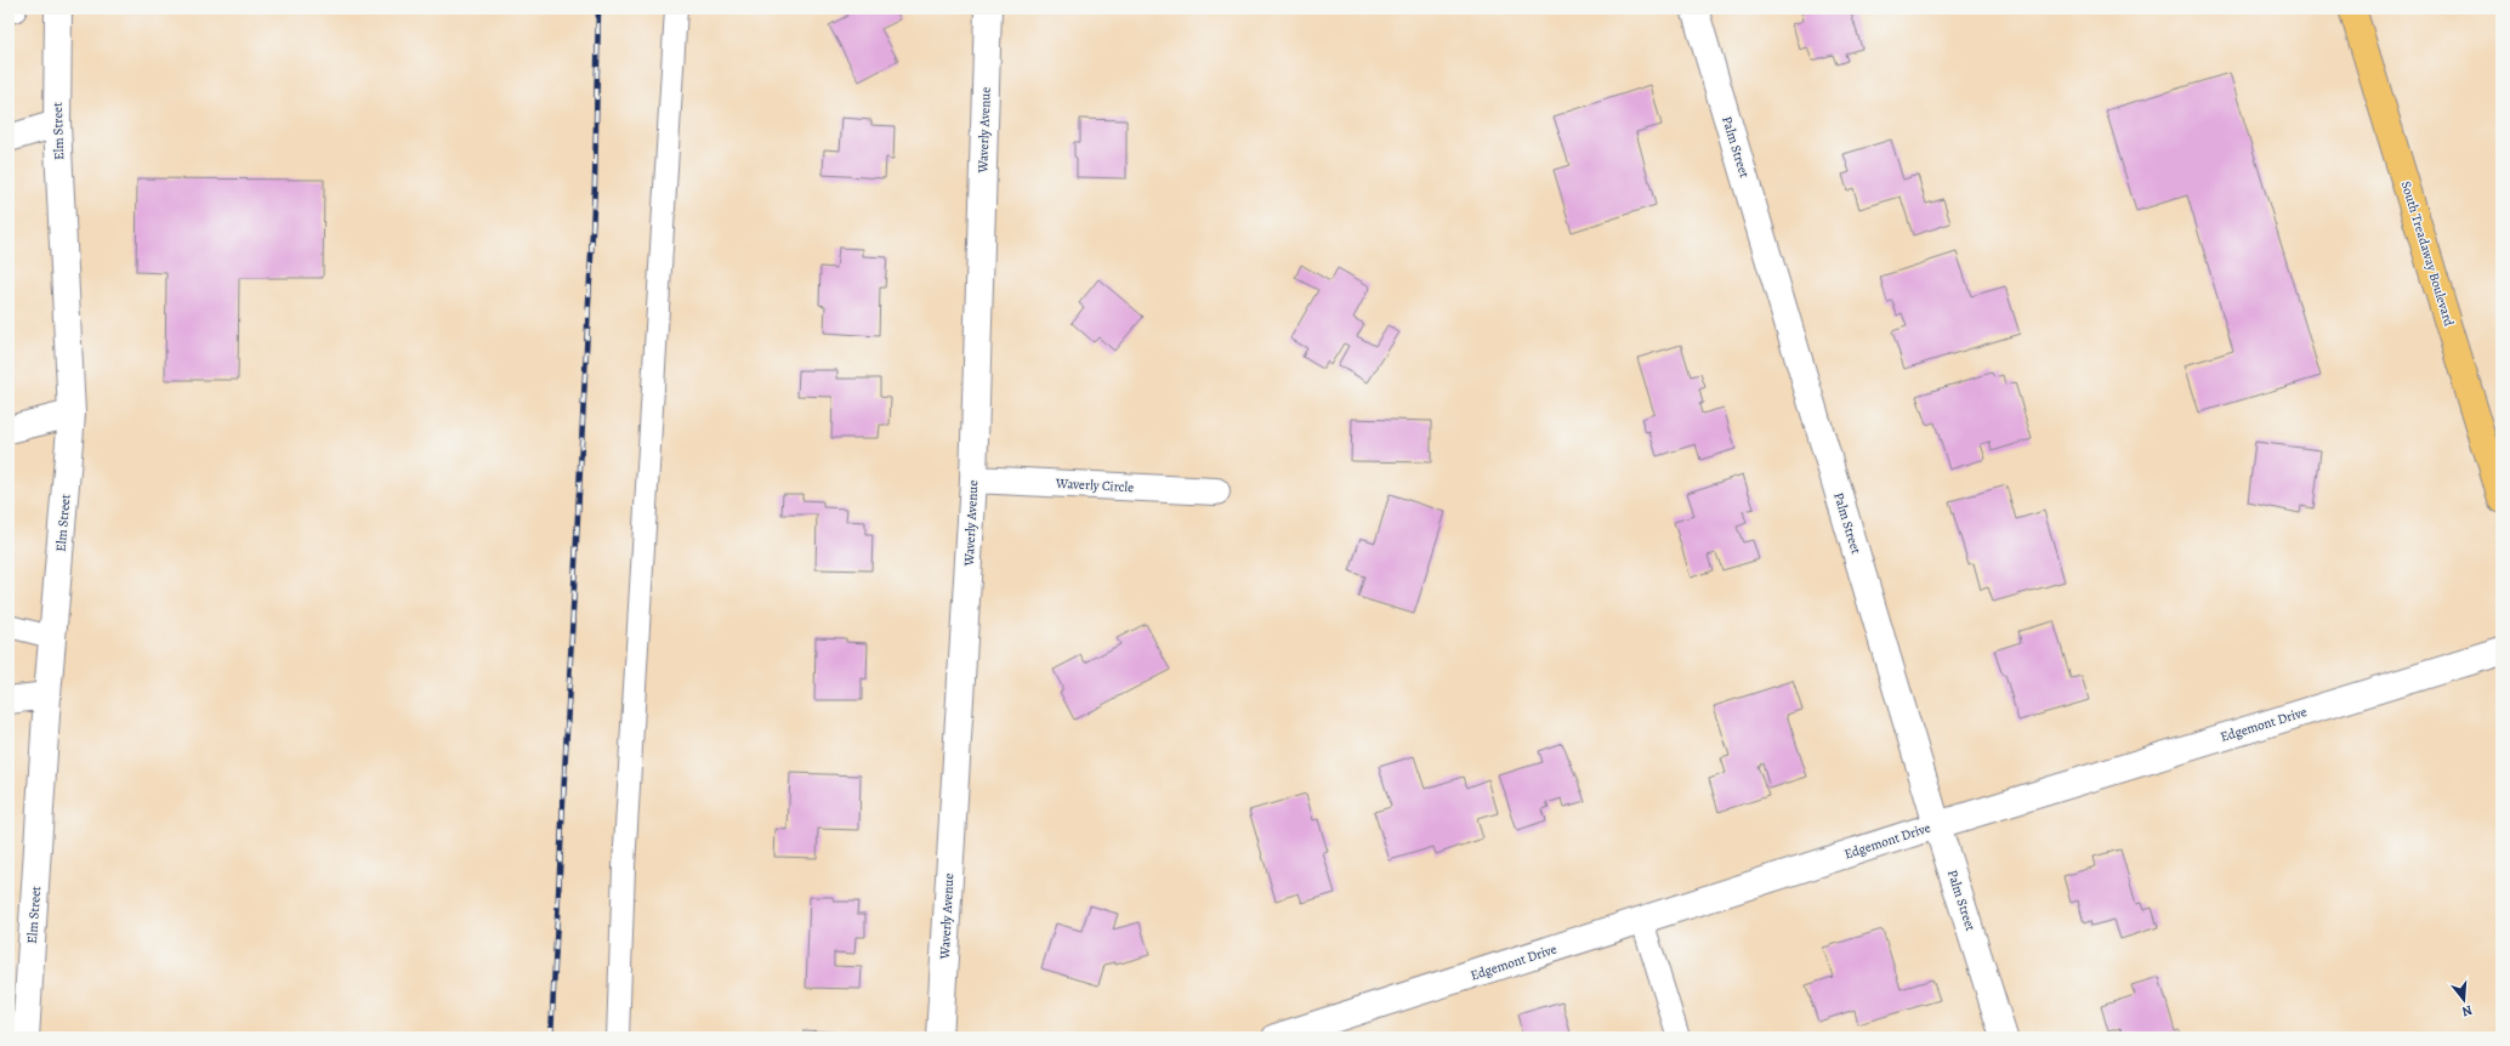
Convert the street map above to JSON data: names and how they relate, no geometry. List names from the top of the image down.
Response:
{
  "streets": {
    "main road": ["South Treadaway Boulevard"],
    "street": [
      "Waverly Avenue",
      "Elm Street",
      "Palm Street",
      "Waverly Circle",
      "Edgemont Drive"
    ]
  },
  "crossings": [
    ["Waverly Avenue", "Waverly Circle"],
    ["Palm Street", "Edgemont Drive"]
  ],
  "north": "bottom"
}
